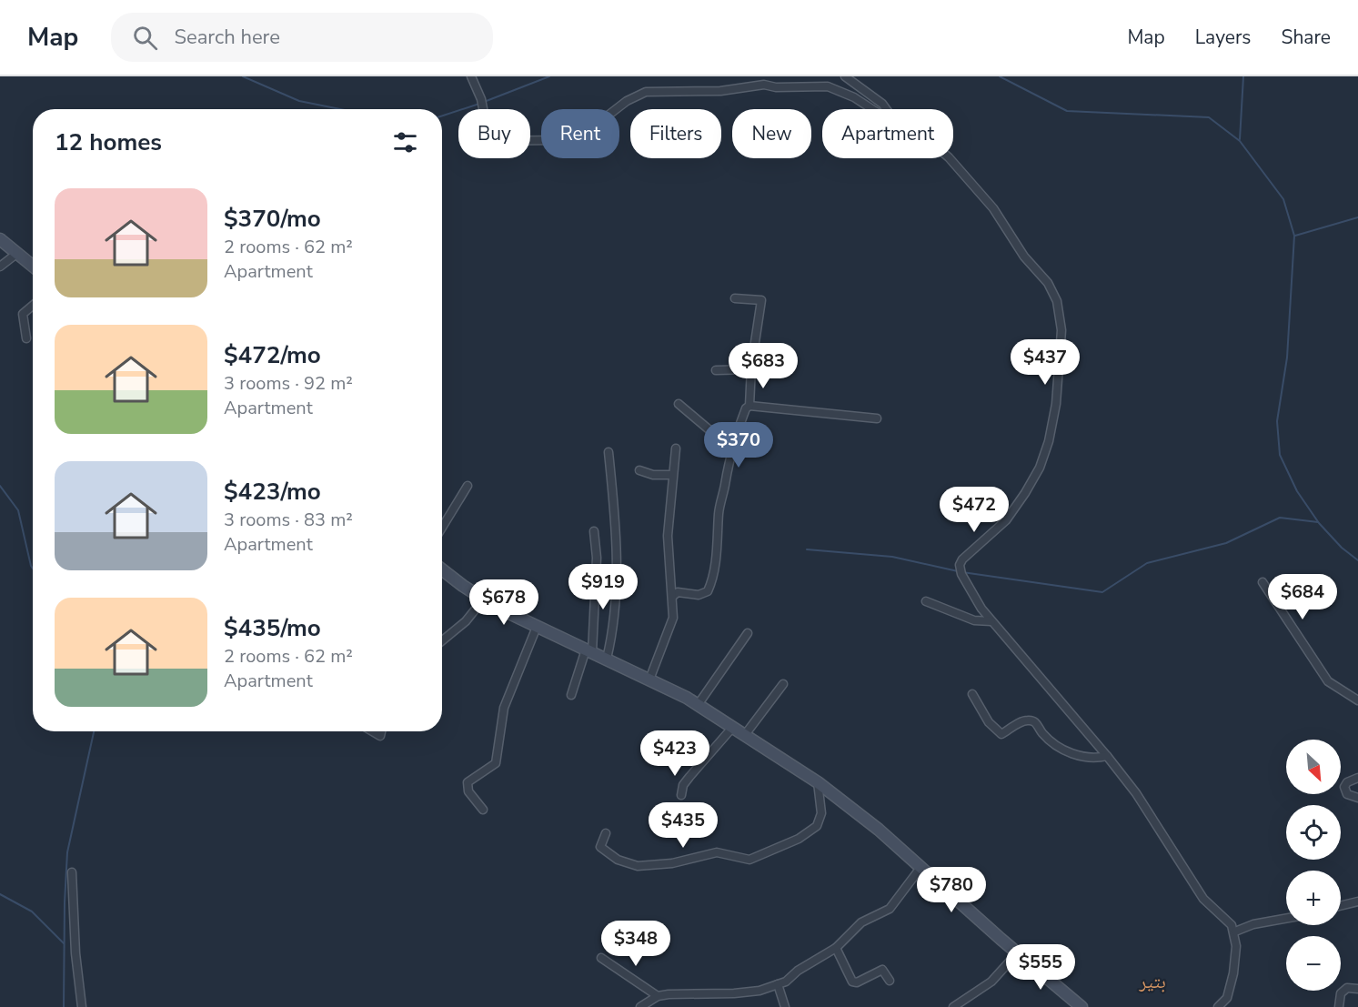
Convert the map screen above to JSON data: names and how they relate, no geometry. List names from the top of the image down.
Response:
{
  "districts": ["بتير"],
  "north": "bottom right",
  "page": {
    "header": "Map",
    "search": "Search here",
    "nav": ["Map", "Layers", "Share"],
    "chip": [
      "Buy",
      "Rent",
      "Filters",
      "New",
      "Apartment"
    ],
    "heading": "12 homes",
    "list": [
      {
        "name": "$370/mo",
        "note": "2 rooms · 62 m² · Apartment"
      },
      {
        "name": "$472/mo",
        "note": "3 rooms · 92 m² · Apartment"
      },
      {
        "name": "$423/mo",
        "note": "3 rooms · 83 m² · Apartment"
      },
      {
        "name": "$435/mo",
        "note": "2 rooms · 62 m² · Apartment"
      }
    ],
    "price": [
      "$437",
      "$683",
      "$370",
      "$472",
      "$919",
      "$684",
      "$678",
      "$423",
      "$435",
      "$780",
      "$348",
      "$555"
    ],
    "map_buttons": ["+", "−"]
  }
}
